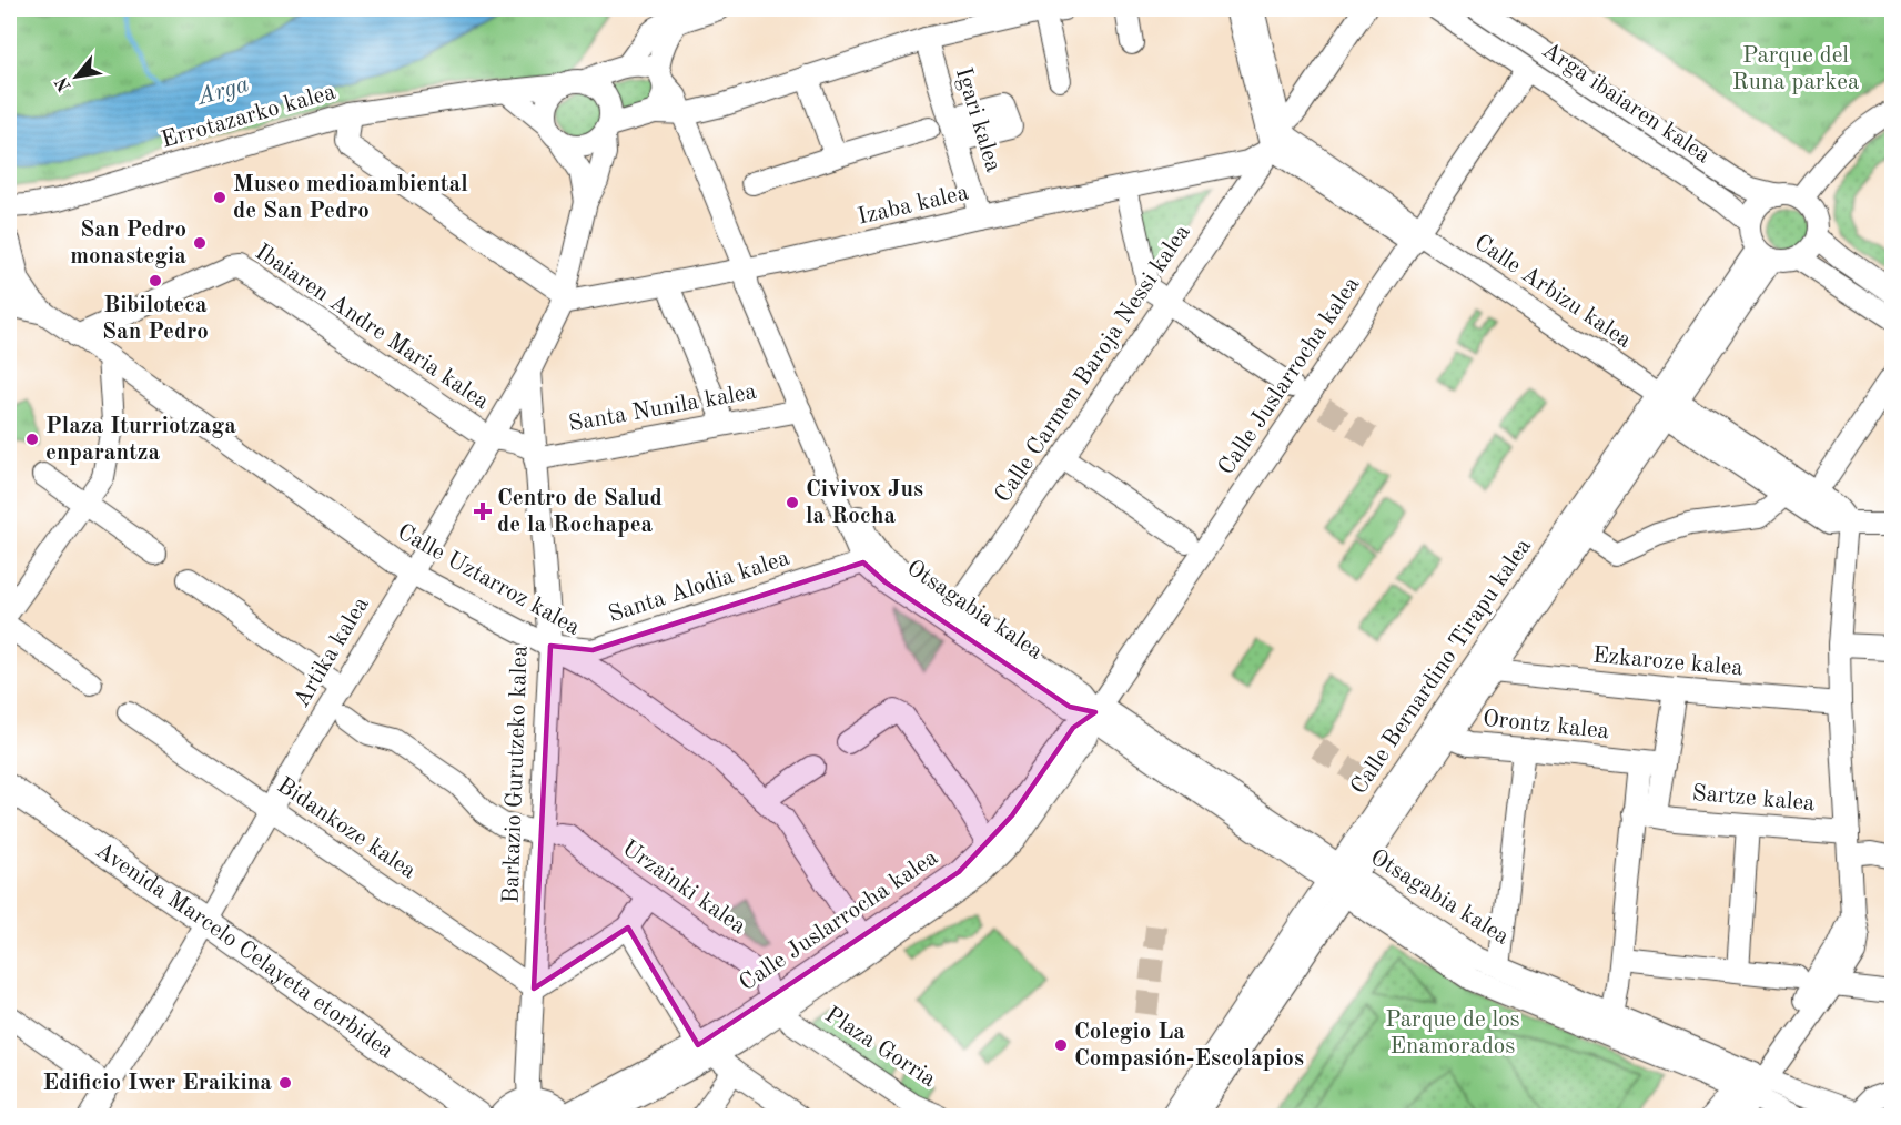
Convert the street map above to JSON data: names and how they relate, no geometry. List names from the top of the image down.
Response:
{
  "streets": {
    "main road": ["Avenida Marcelo Celayeta etorbidea"],
    "street": [
      "Arga ibaiaren kalea",
      "Errotazarko kalea",
      "Igari kalea",
      "Izaba kalea",
      "Calle Arbizu kalea",
      "Ibaiaren Andre Maria kalea",
      "Calle Carmen Baroja Nessi kalea",
      "Calle Juslarrocha kalea",
      "Santa Nunila kalea",
      "Calle Uztarroz kalea",
      "Santa Alodia kalea",
      "Otsagabia kalea",
      "Artika kalea",
      "Ezkaroze kalea",
      "Calle Bernardino Tirapu kalea",
      "Orontz kalea",
      "Barkazio Gurutzeko kalea",
      "Sartze kalea",
      "Bidankoze kalea",
      "Urzainki kalea",
      "Plaza Gorria"
    ]
  },
  "crossings": [
    ["Arga ibaiaren kalea", "Calle Juslarrocha kalea"],
    ["Arga ibaiaren kalea", "Calle Bernardino Tirapu kalea"],
    ["Errotazarko kalea", "Artika kalea"],
    ["Igari kalea", "Izaba kalea"],
    ["Izaba kalea", "Calle Arbizu kalea"],
    ["Izaba kalea", "Calle Carmen Baroja Nessi kalea"],
    ["Izaba kalea", "Artika kalea"],
    ["Calle Arbizu kalea", "Calle Carmen Baroja Nessi kalea"],
    ["Calle Arbizu kalea", "Calle Juslarrocha kalea"],
    ["Calle Arbizu kalea", "Calle Bernardino Tirapu kalea"],
    ["Ibaiaren Andre Maria kalea", "Calle Uztarroz kalea"],
    ["Ibaiaren Andre Maria kalea", "Artika kalea"],
    ["Calle Carmen Baroja Nessi kalea", "Otsagabia kalea"],
    ["Calle Juslarrocha kalea", "Calle Uztarroz kalea"],
    ["Calle Juslarrocha kalea", "Otsagabia kalea"],
    ["Santa Nunila kalea", "Barkazio Gurutzeko kalea"],
    ["Calle Uztarroz kalea", "Santa Alodia kalea"],
    ["Calle Uztarroz kalea", "Artika kalea"],
    ["Calle Uztarroz kalea", "Barkazio Gurutzeko kalea"],
    ["Santa Alodia kalea", "Otsagabia kalea"],
    ["Santa Alodia kalea", "Barkazio Gurutzeko kalea"],
    ["Otsagabia kalea", "Calle Bernardino Tirapu kalea"],
    ["Artika kalea", "Barkazio Gurutzeko kalea"],
    ["Artika kalea", "Bidankoze kalea"],
    ["Artika kalea", "Avenida Marcelo Celayeta etorbidea"],
    ["Ezkaroze kalea", "Calle Bernardino Tirapu kalea"],
    ["Calle Bernardino Tirapu kalea", "Orontz kalea"],
    ["Barkazio Gurutzeko kalea", "Bidankoze kalea"]
  ],
  "water": ["Arga"],
  "parks": ["Parque del Runa parkea", "Parque de los Enamorados"],
  "places": {
    "other": [
      "Museo medioambiental de San Pedro",
      "San Pedro monastegia",
      "Bibiloteca San Pedro",
      "Plaza Iturriotzaga enparantza",
      "Civivox Jus la Rocha",
      "Colegio La Compasión-Escolapios",
      "Edificio Iwer Eraikina"
    ],
    "health": ["Centro de Salud de la Rochapea"]
  },
  "north": "bottom left"
}
